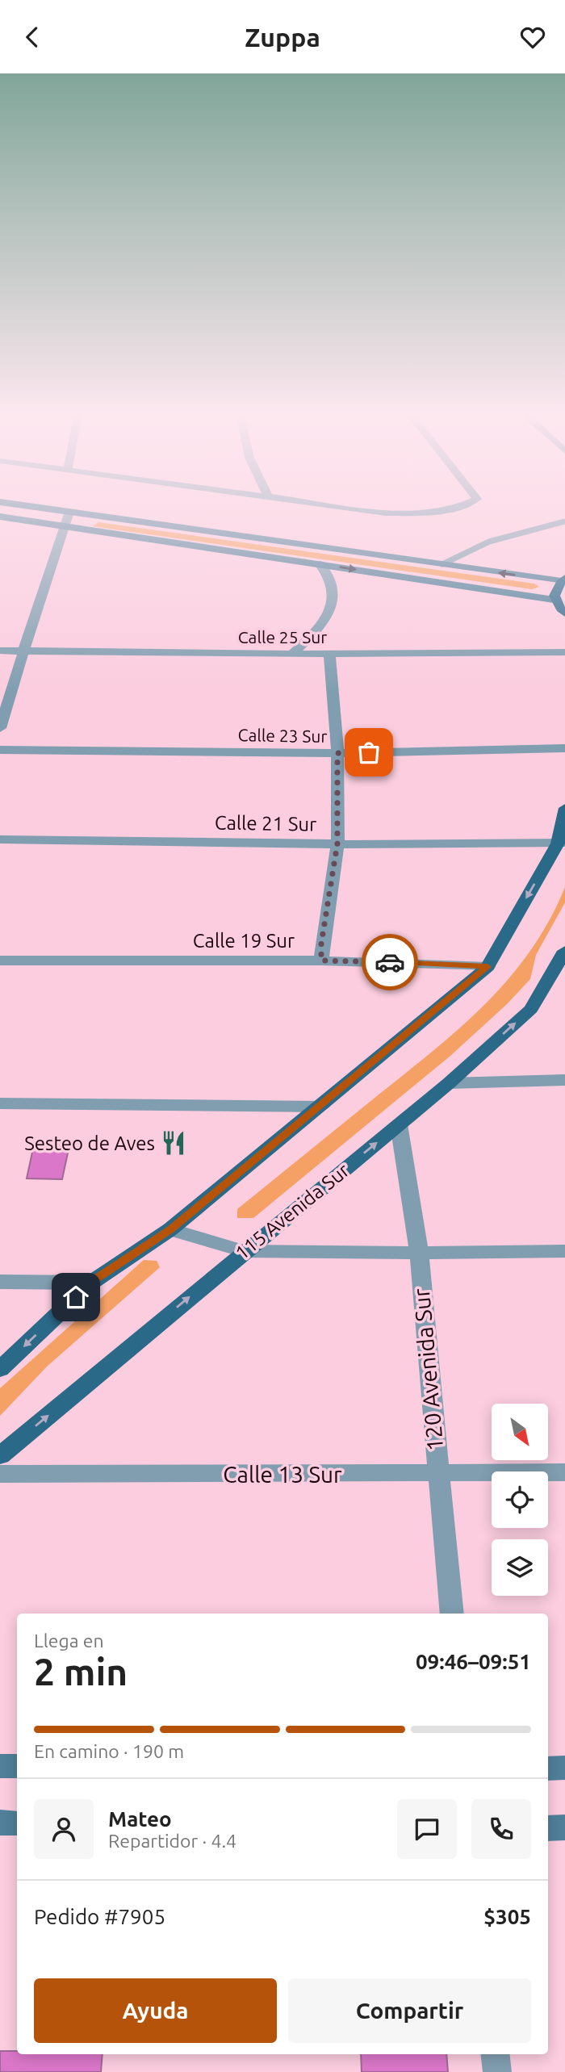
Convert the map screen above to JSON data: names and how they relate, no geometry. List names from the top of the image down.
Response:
{
  "streets": {
    "main road": ["115 Avenida Sur"],
    "street": [
      "Calle 25 Sur",
      "Calle 23 Sur",
      "Calle 21 Sur",
      "Calle 19 Sur",
      "120 Avenida Sur",
      "Calle 13 Sur"
    ]
  },
  "crossings": [
    ["115 Avenida Sur", "120 Avenida Sur"],
    ["120 Avenida Sur", "Calle 13 Sur"]
  ],
  "places": {
    "restaurant": ["Sesteo de Aves"]
  },
  "north": "bottom right",
  "page": {
    "header": "Zuppa",
    "heading": ["2 min", "Llega en", "09:46–09:51"],
    "panel": [
      "Mateo",
      "Repartidor · 4.4",
      "Pedido #7905",
      "$305"
    ],
    "bar": "En camino · 190 m",
    "buttons": ["Ayuda", "Compartir"]
  }
}
